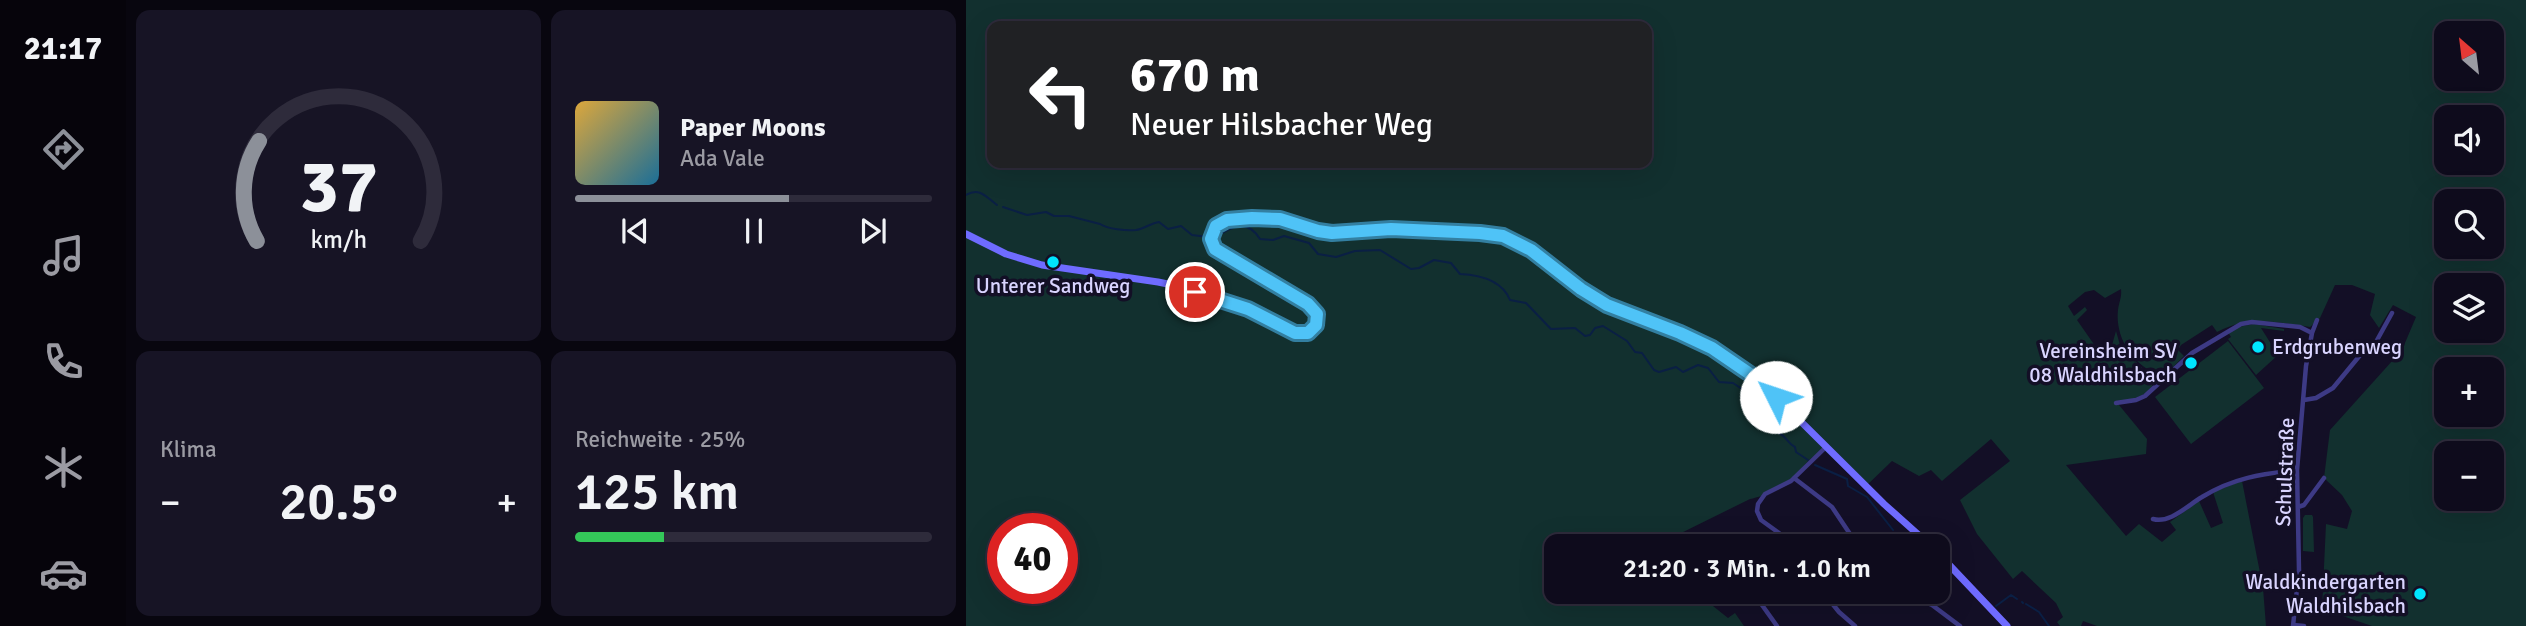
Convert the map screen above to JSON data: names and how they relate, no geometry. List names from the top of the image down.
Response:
{
  "streets": {
    "street": ["Schulstraße"]
  },
  "places": [
    "Unterer Sandweg",
    "Erdgrubenweg",
    "Vereinsheim SV 08 Waldhilsbach",
    "Waldkindergarten Waldhilsbach"
  ],
  "north": "top left",
  "page": {
    "tabs": "21:17",
    "map_buttons": ["+", "−"],
    "turn": ["670 m", "Neuer Hilsbacher Weg"],
    "song": ["Paper Moons", "Ada Vale"],
    "tile": [
      "Klima",
      ["Reichweite · 25%", "125 km"]
    ],
    "heat": ["−", "20.5°", "+"],
    "limit": "40",
    "trip": "21:20 · 3 Min. · 1.0 km",
    "gauge": ["37", "km/h"]
  }
}
